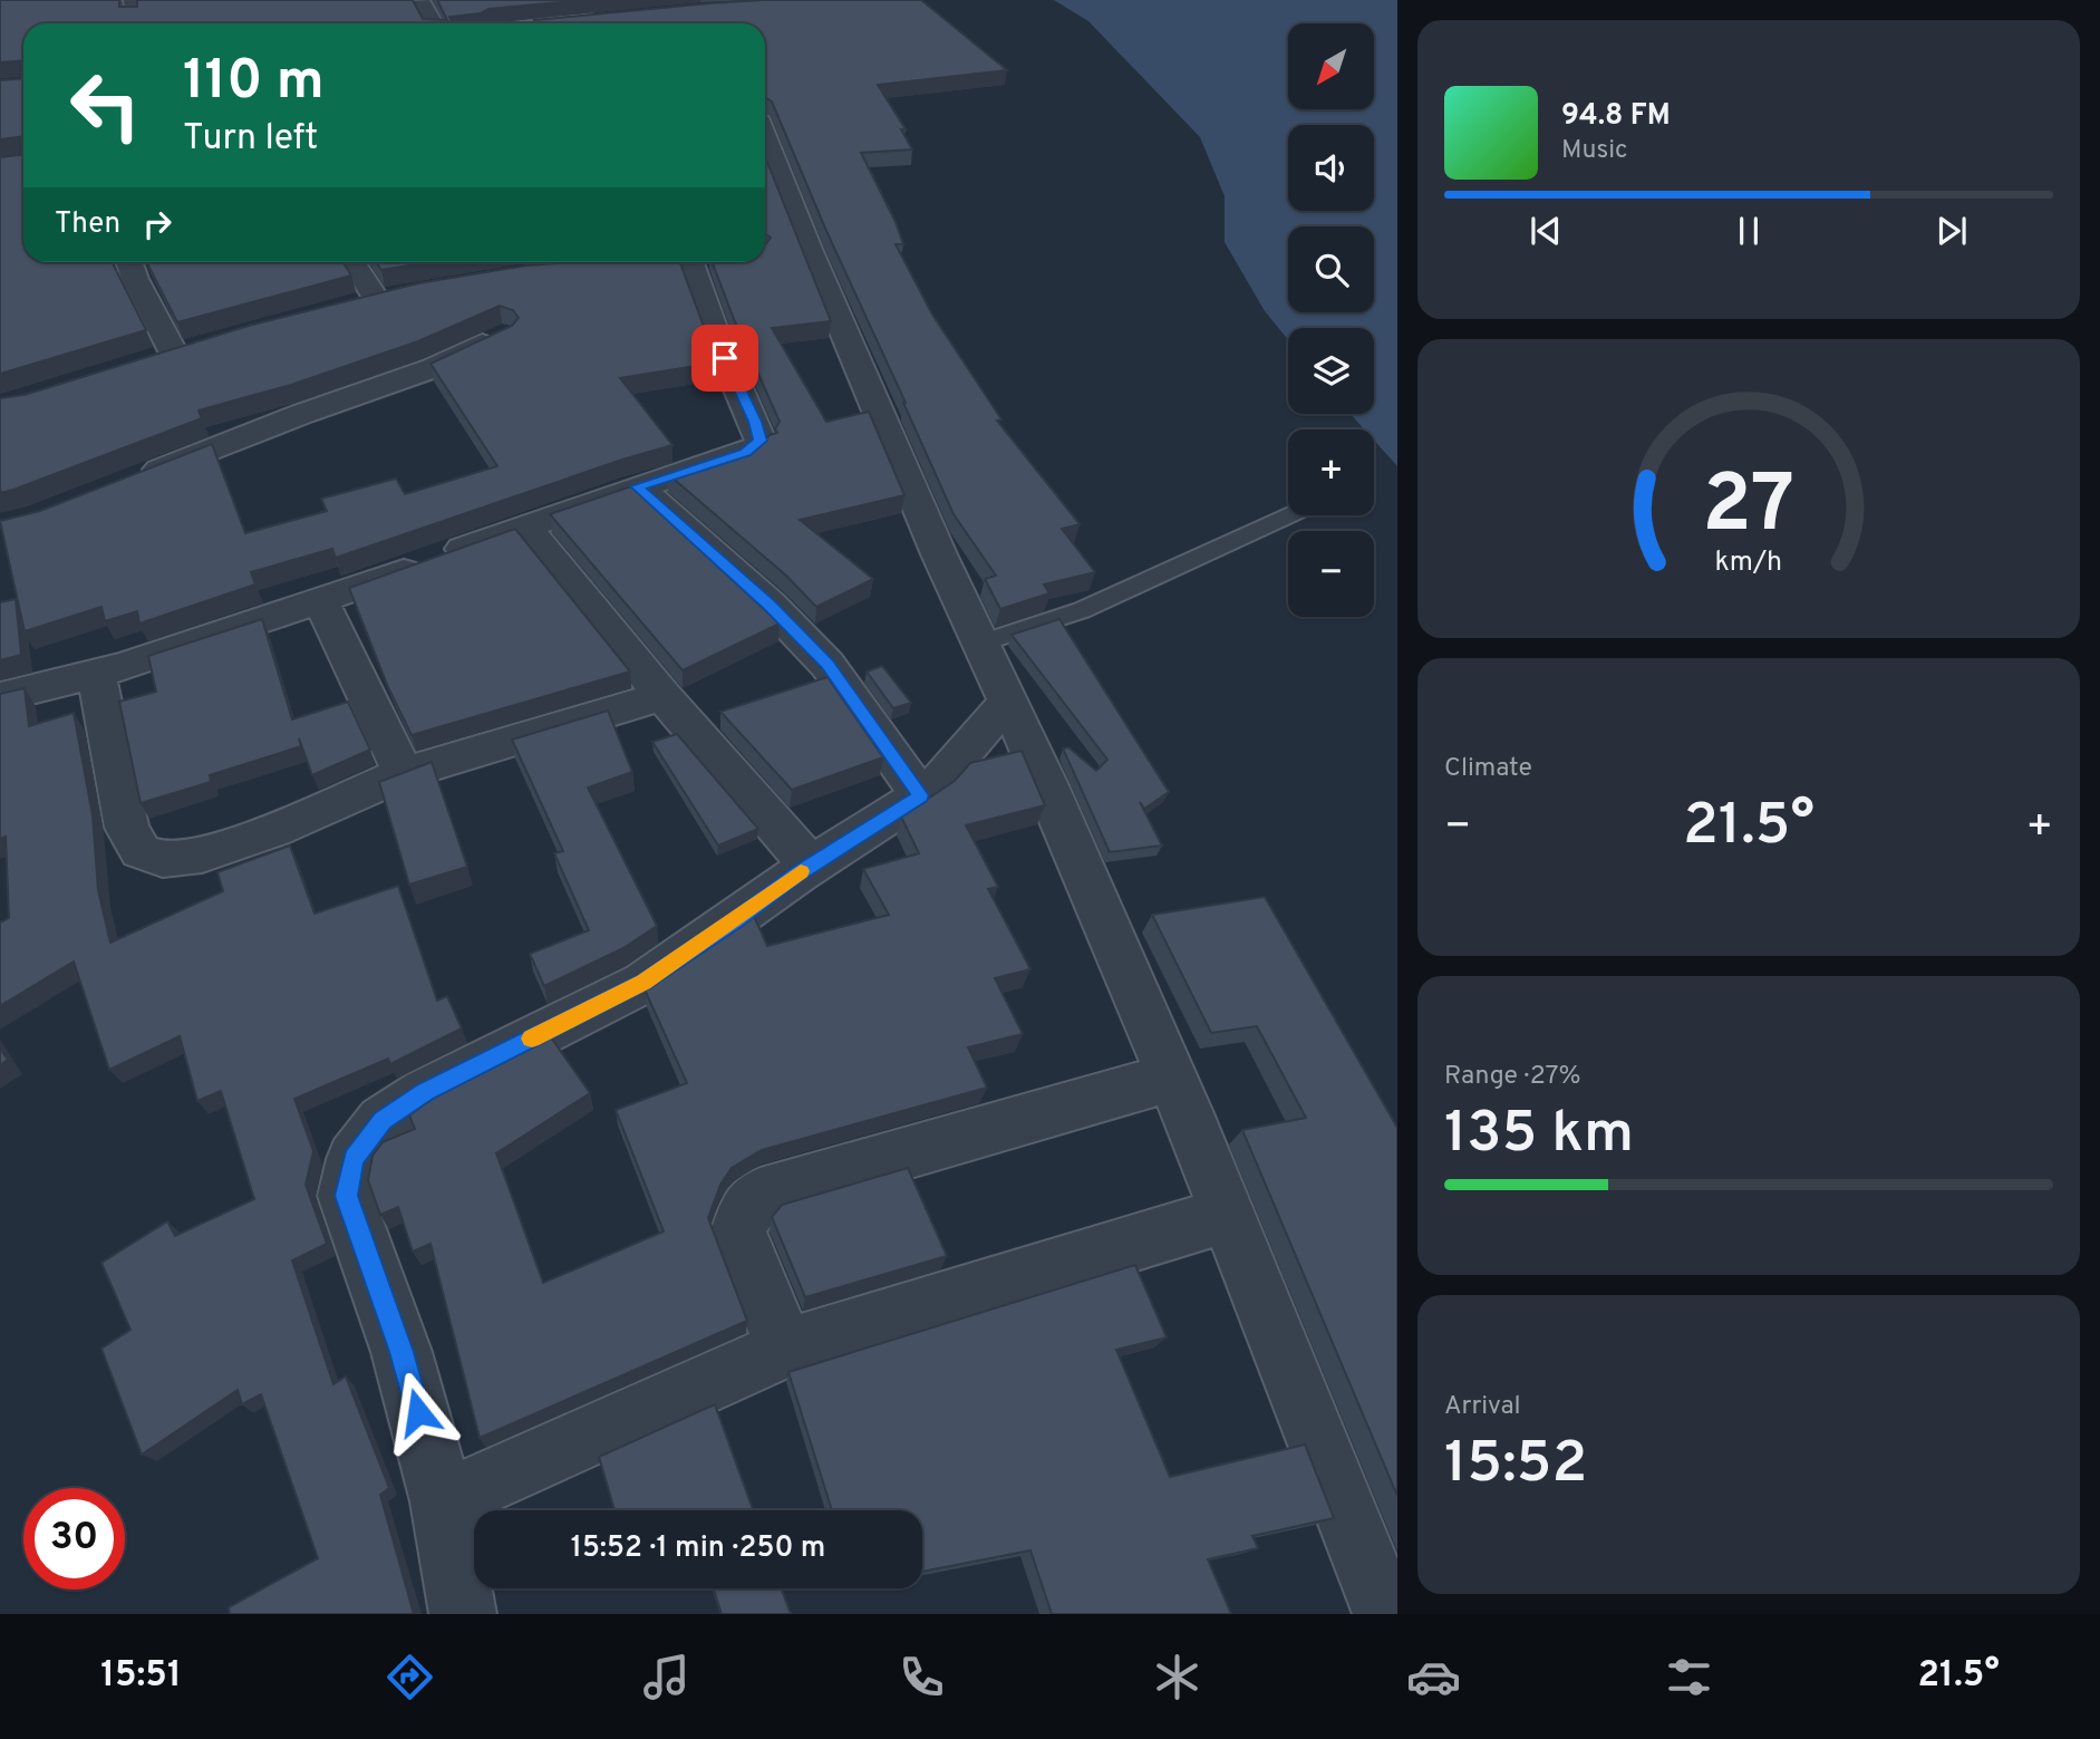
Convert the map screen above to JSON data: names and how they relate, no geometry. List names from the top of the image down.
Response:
{
  "north": "bottom left",
  "page": {
    "map_buttons": ["+", "−"],
    "turn": ["110 m", "Turn left"],
    "song": ["94.8 FM", "Music"],
    "then": "Then",
    "tile": [
      "Climate",
      ["Range · 27%", "135 km"],
      ["Arrival", "15:52"]
    ],
    "heat": ["−", "21.5°", "+"],
    "limit": "30",
    "trip": "15:52 · 1 min · 250 m",
    "tabs": ["15:51", "21.5°"],
    "gauge": ["27", "km/h"]
  }
}
